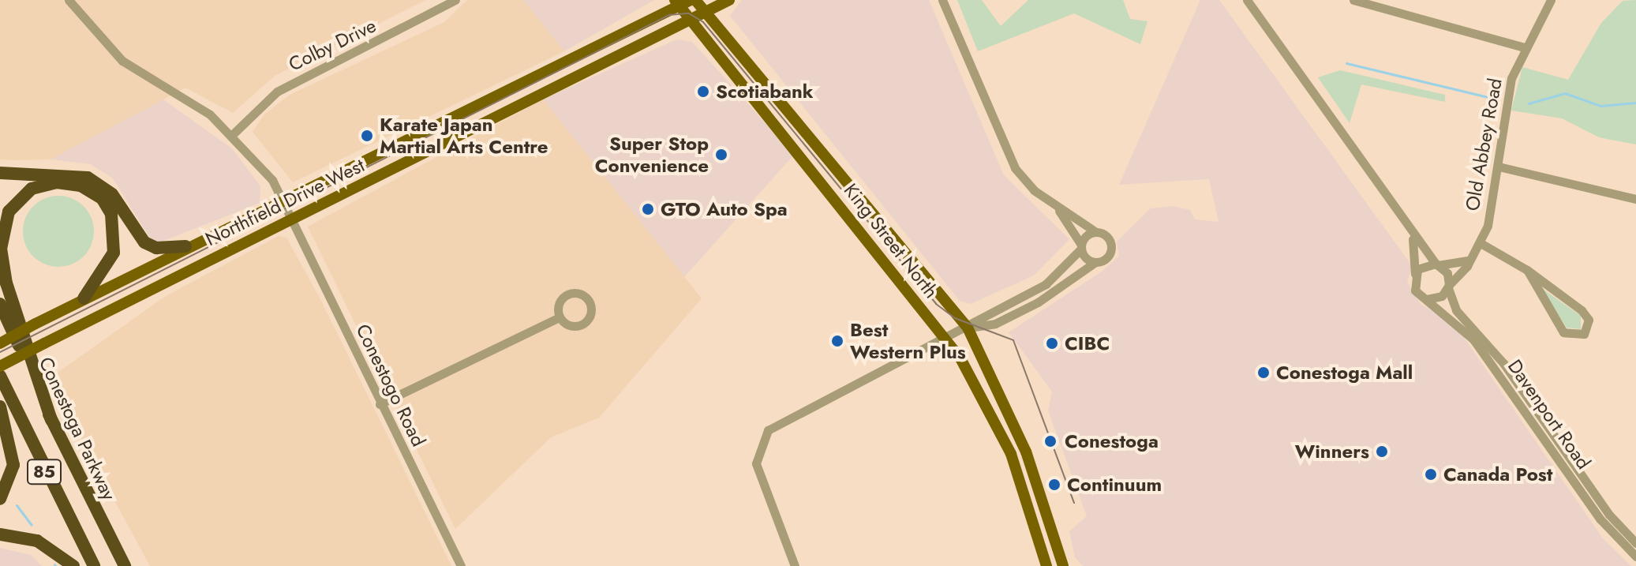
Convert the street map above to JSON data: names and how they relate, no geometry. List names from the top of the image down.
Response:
{
  "streets": {
    "highway": ["Conestoga Parkway", "85"],
    "main road": ["Northfield Drive West", "King Street North"],
    "street": [
      "Colby Drive",
      "Old Abbey Road",
      "Conestogo Road",
      "Davenport Road"
    ]
  },
  "crossings": [
    ["Old Abbey Road", "Davenport Road"],
    ["Northfield Drive West", "King Street North"],
    ["Northfield Drive West", "Conestogo Road"]
  ],
  "places": [
    "Scotiabank",
    "Karate Japan Martial Arts Centre",
    "Super Stop Convenience",
    "GTO Auto Spa",
    "Best Western Plus",
    "CIBC",
    "Conestoga Mall",
    "Conestoga",
    "Winners",
    "Canada Post",
    "Continuum"
  ]
}
